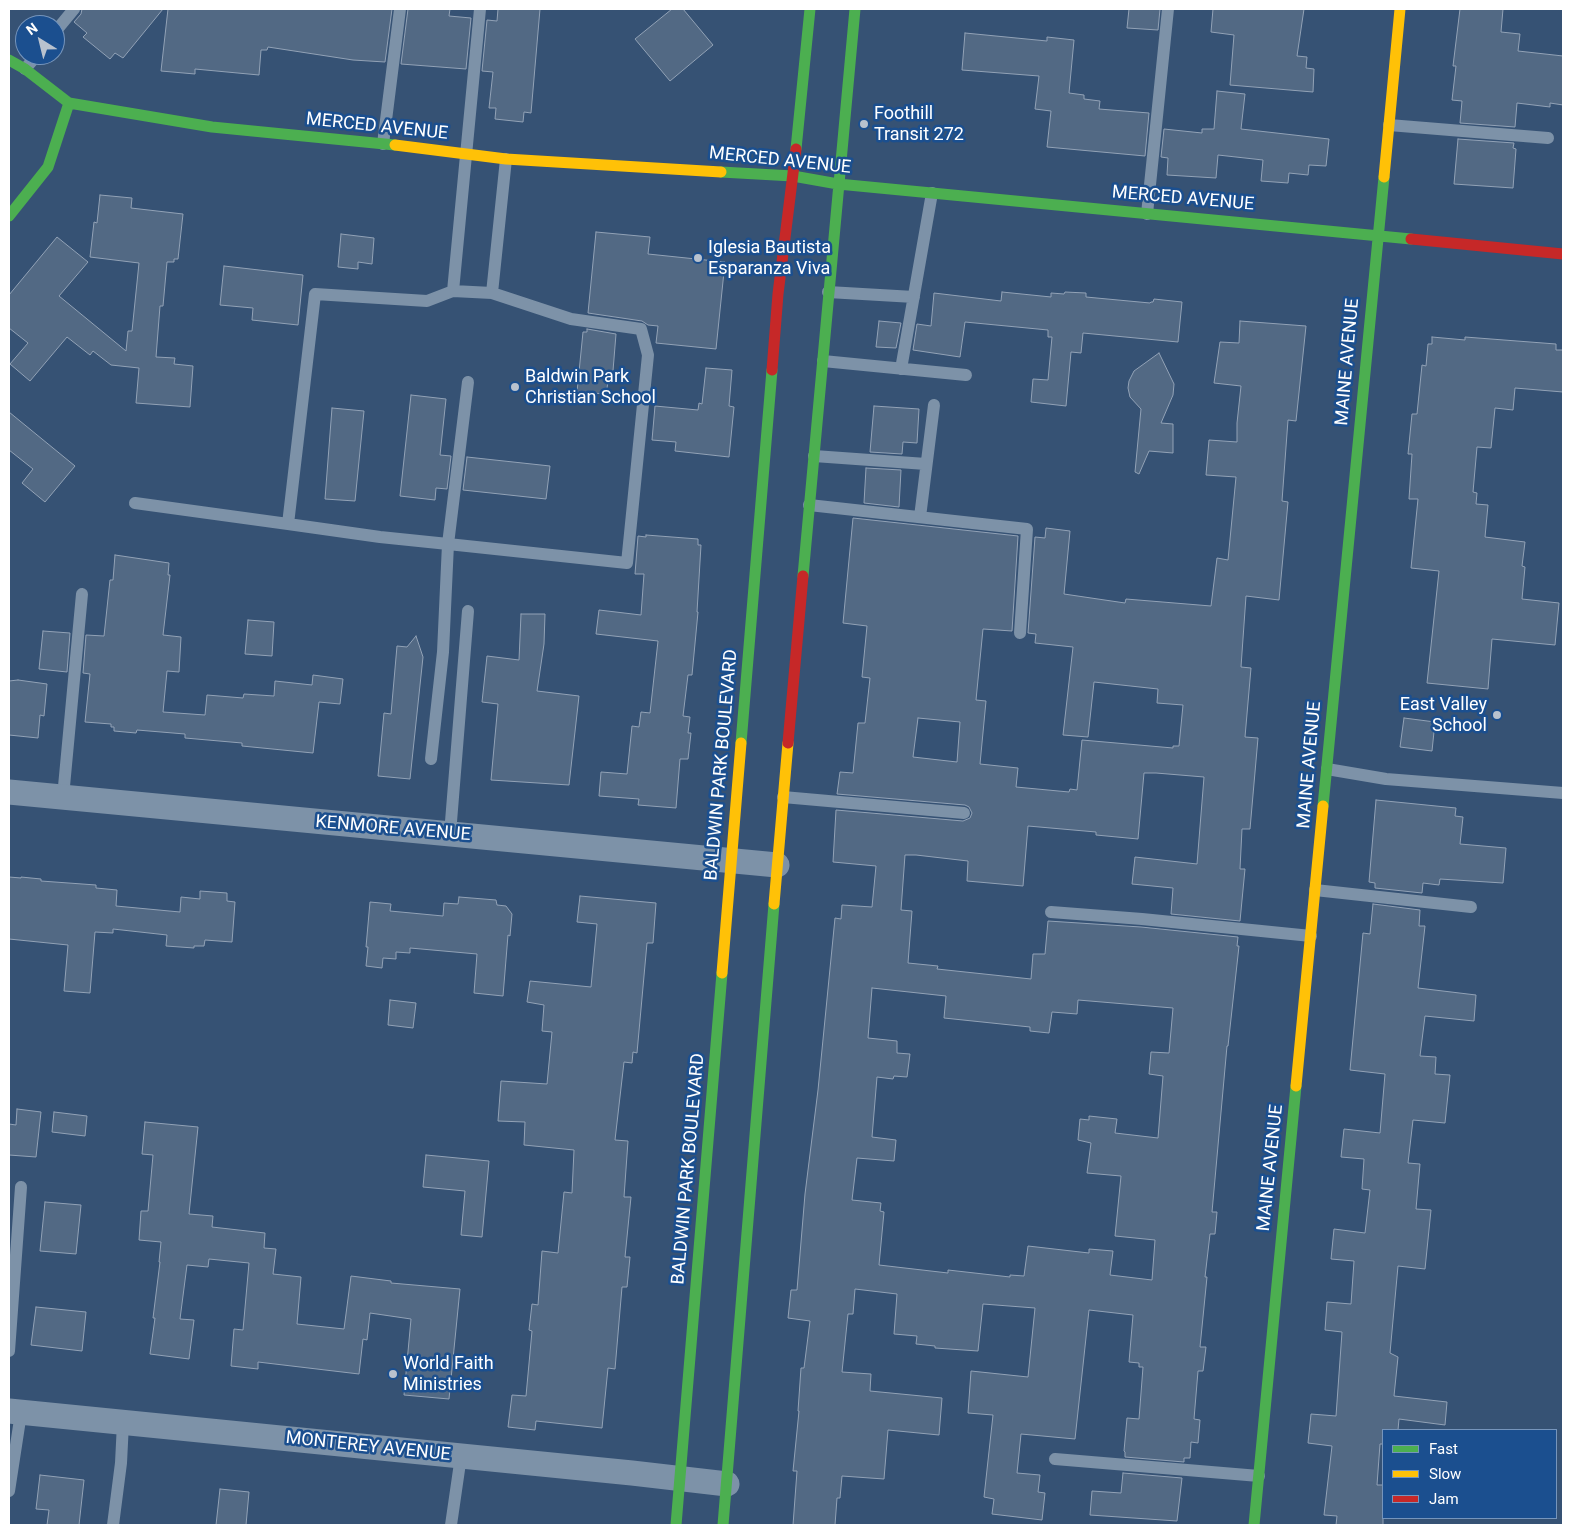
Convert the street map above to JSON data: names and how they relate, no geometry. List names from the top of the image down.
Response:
{
  "streets": {
    "main road": ["MERCED AVENUE", "MAINE AVENUE", "BALDWIN PARK BOULEVARD"],
    "street": ["KENMORE AVENUE", "MONTEREY AVENUE"]
  },
  "crossings": [
    ["MERCED AVENUE", "MAINE AVENUE"],
    ["MERCED AVENUE", "BALDWIN PARK BOULEVARD"],
    ["BALDWIN PARK BOULEVARD", "KENMORE AVENUE"],
    ["BALDWIN PARK BOULEVARD", "MONTEREY AVENUE"]
  ],
  "places": [
    "Foothill Transit 272",
    "Iglesia Bautista Esparanza Viva",
    "Baldwin Park Christian School",
    "East Valley School",
    "World Faith Ministries"
  ],
  "legend": ["Fast", "Slow", "Jam"],
  "north": "top left"
}
